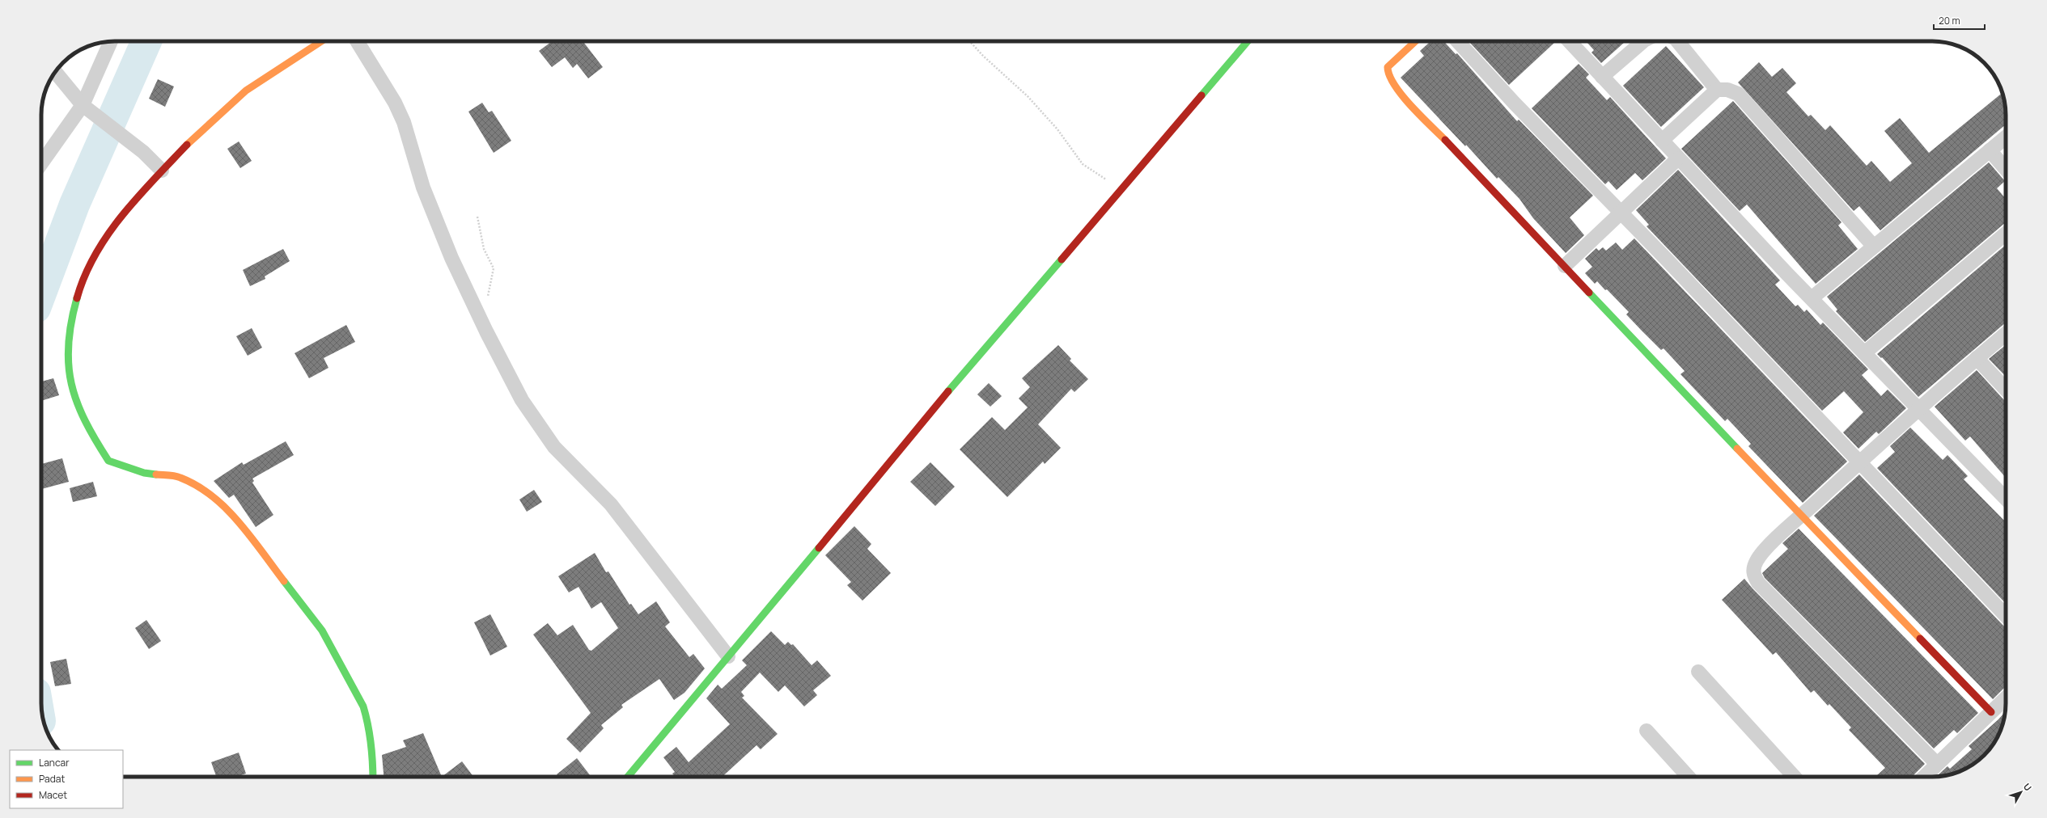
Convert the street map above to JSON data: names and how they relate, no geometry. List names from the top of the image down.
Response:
{
  "legend": ["Lancar", "Padat", "Macet"],
  "scale_bar": "20 m",
  "north": "top right"
}
